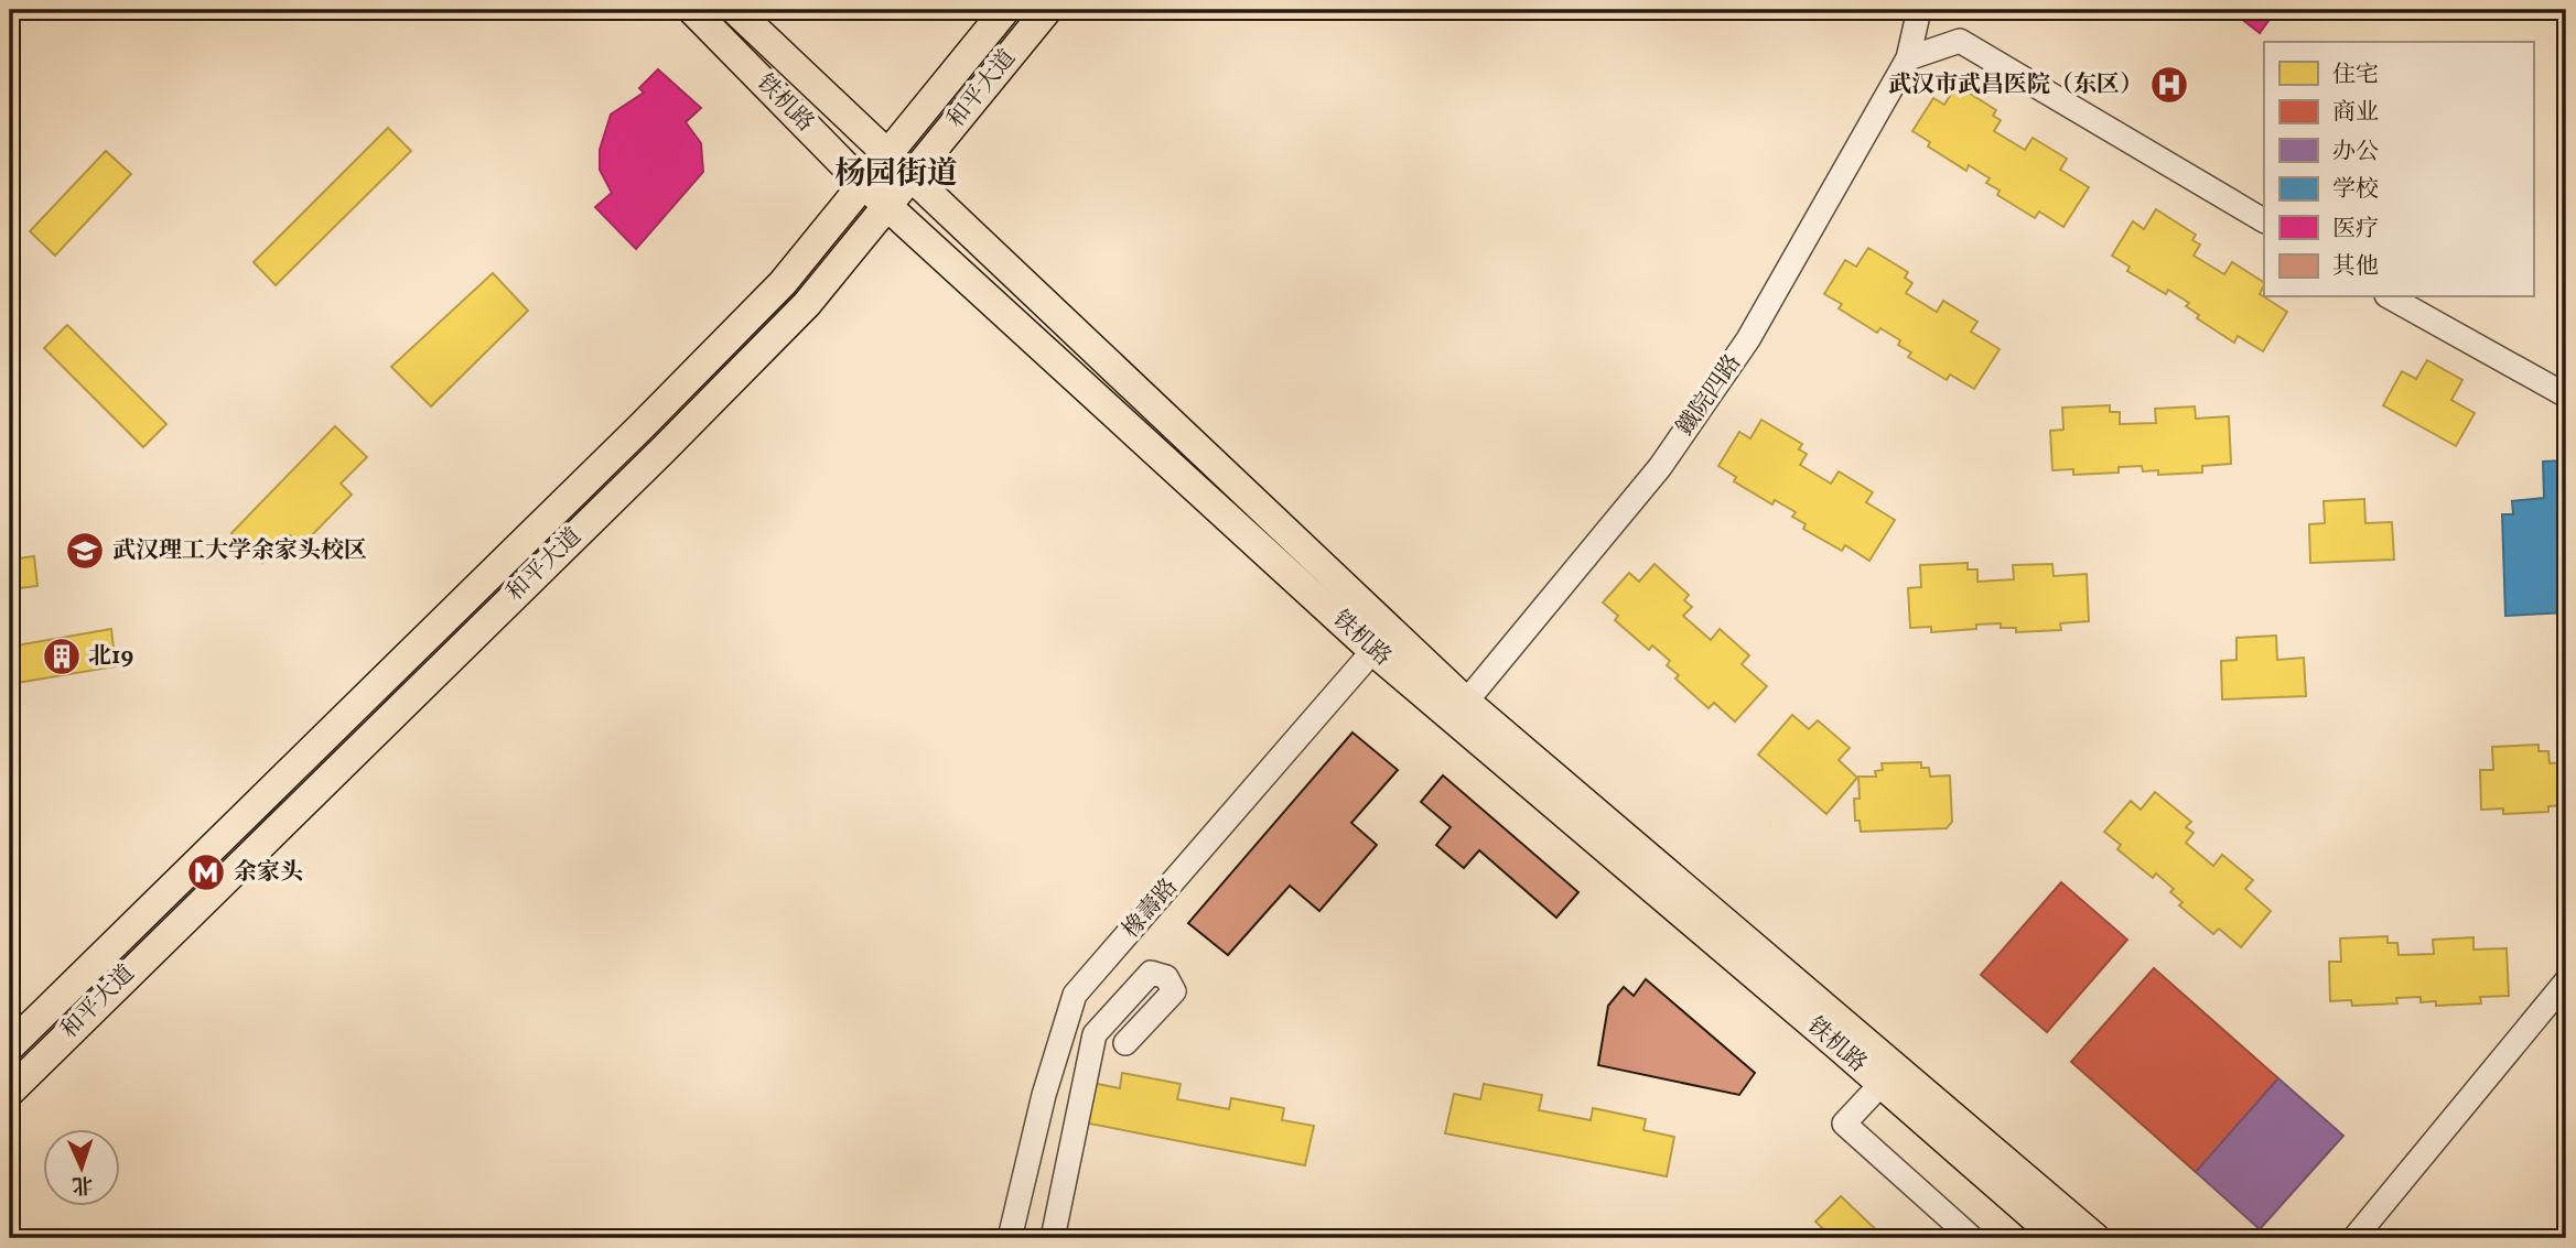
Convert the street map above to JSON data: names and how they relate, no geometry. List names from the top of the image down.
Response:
{
  "streets": {
    "main road": ["和平大道", "铁机路"],
    "street": ["鐵院四路", "橡壽路"]
  },
  "crossings": [
    ["和平大道", "铁机路"],
    ["铁机路", "鐵院四路"],
    ["铁机路", "橡壽路"]
  ],
  "districts": ["杨园街道"],
  "places": {
    "hospital": ["武汉市武昌医院（东区）"],
    "school or university": ["武汉理工大学余家头校区"],
    "building": ["北19"],
    "metro station": ["余家头"]
  },
  "legend": [
    "住宅",
    "商业",
    "办公",
    "学校",
    "医疗",
    "其他"
  ],
  "north": "bottom"
}
